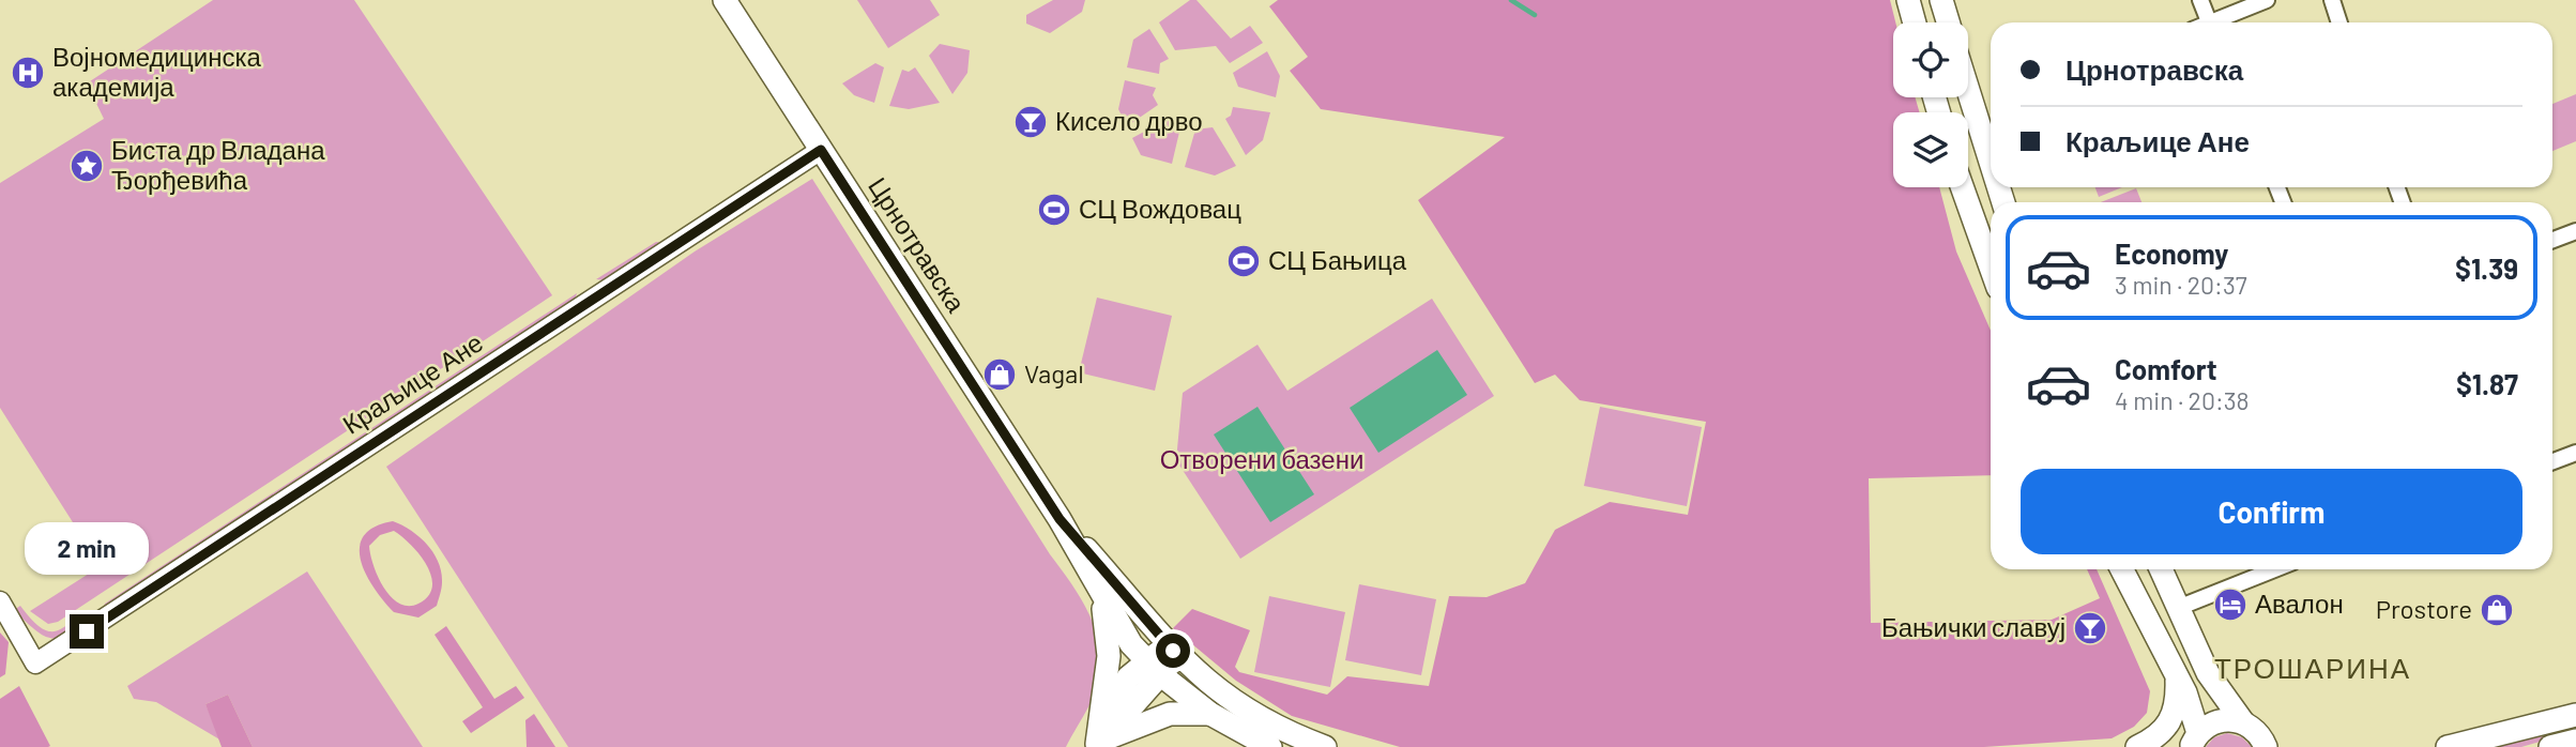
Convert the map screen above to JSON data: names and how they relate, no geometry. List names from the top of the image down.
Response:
{
  "streets": {
    "main road": ["Црнотравска"],
    "street": ["Краљице Ане"]
  },
  "crossings": [
    ["Црнотравска", "Краљице Ане"]
  ],
  "districts": ["ТРОШАРИНА"],
  "parks": ["Отворени базени"],
  "places": {
    "hospital": ["Војномедицинска академија"],
    "bar": ["Кисело дрво", "Бањички славуј"],
    "place": ["Биста др Владана Ђорђевића"],
    "sports": ["СЦ Вождовац", "СЦ Бањица"],
    "shop": ["Vagal", "Prostore"],
    "hotel": ["Авалон"]
  },
  "page": {
    "banner": ["Црнотравска", "Краљице Ане"],
    "list": [
      {
        "name": "Economy",
        "note": "3 min · 20:37",
        "value": "$1.39"
      },
      {
        "name": "Comfort",
        "note": "4 min · 20:38",
        "value": "$1.87"
      }
    ],
    "buttons": "Confirm",
    "bubble": "2 min"
  }
}
